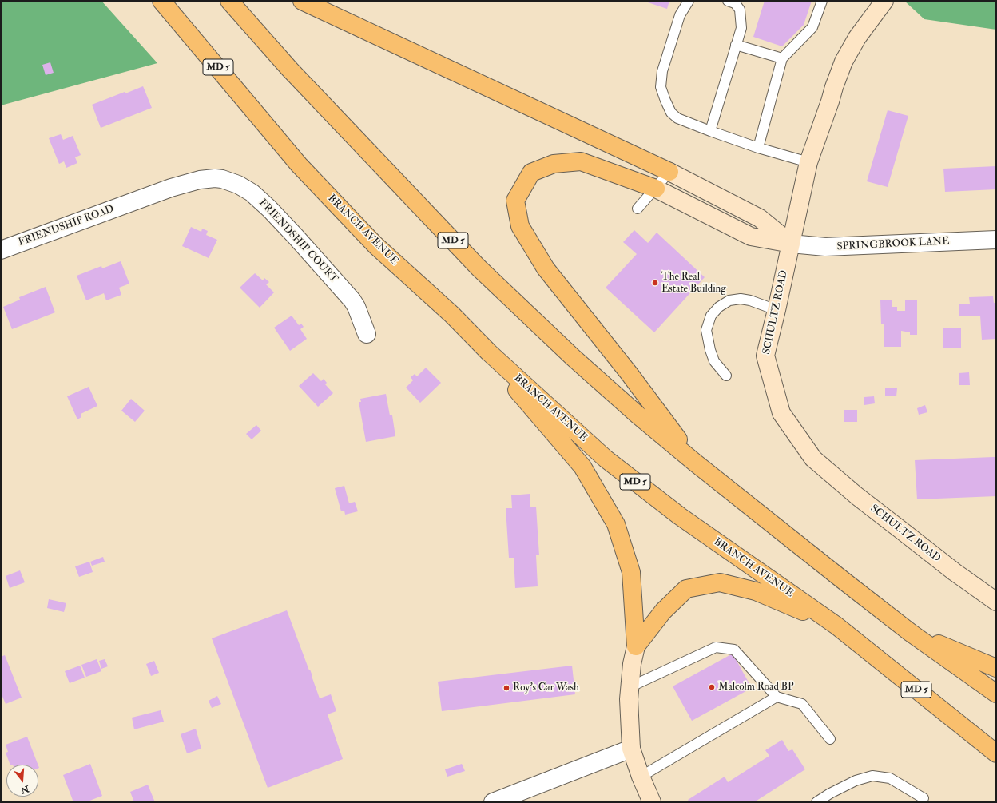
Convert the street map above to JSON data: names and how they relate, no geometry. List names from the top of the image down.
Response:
{
  "streets": {
    "highway": ["MD 5", "BRANCH AVENUE"],
    "street": [
      "FRIENDSHIP ROAD",
      "FRIENDSHIP COURT",
      "SPRINGBROOK LANE",
      "SCHULTZ ROAD"
    ]
  },
  "crossings": [
    ["FRIENDSHIP ROAD", "FRIENDSHIP COURT"],
    ["SPRINGBROOK LANE", "SCHULTZ ROAD"]
  ],
  "places": ["The Real Estate Building", "Malcolm Road BP", "Roy's Car Wash"],
  "north": "bottom"
}
